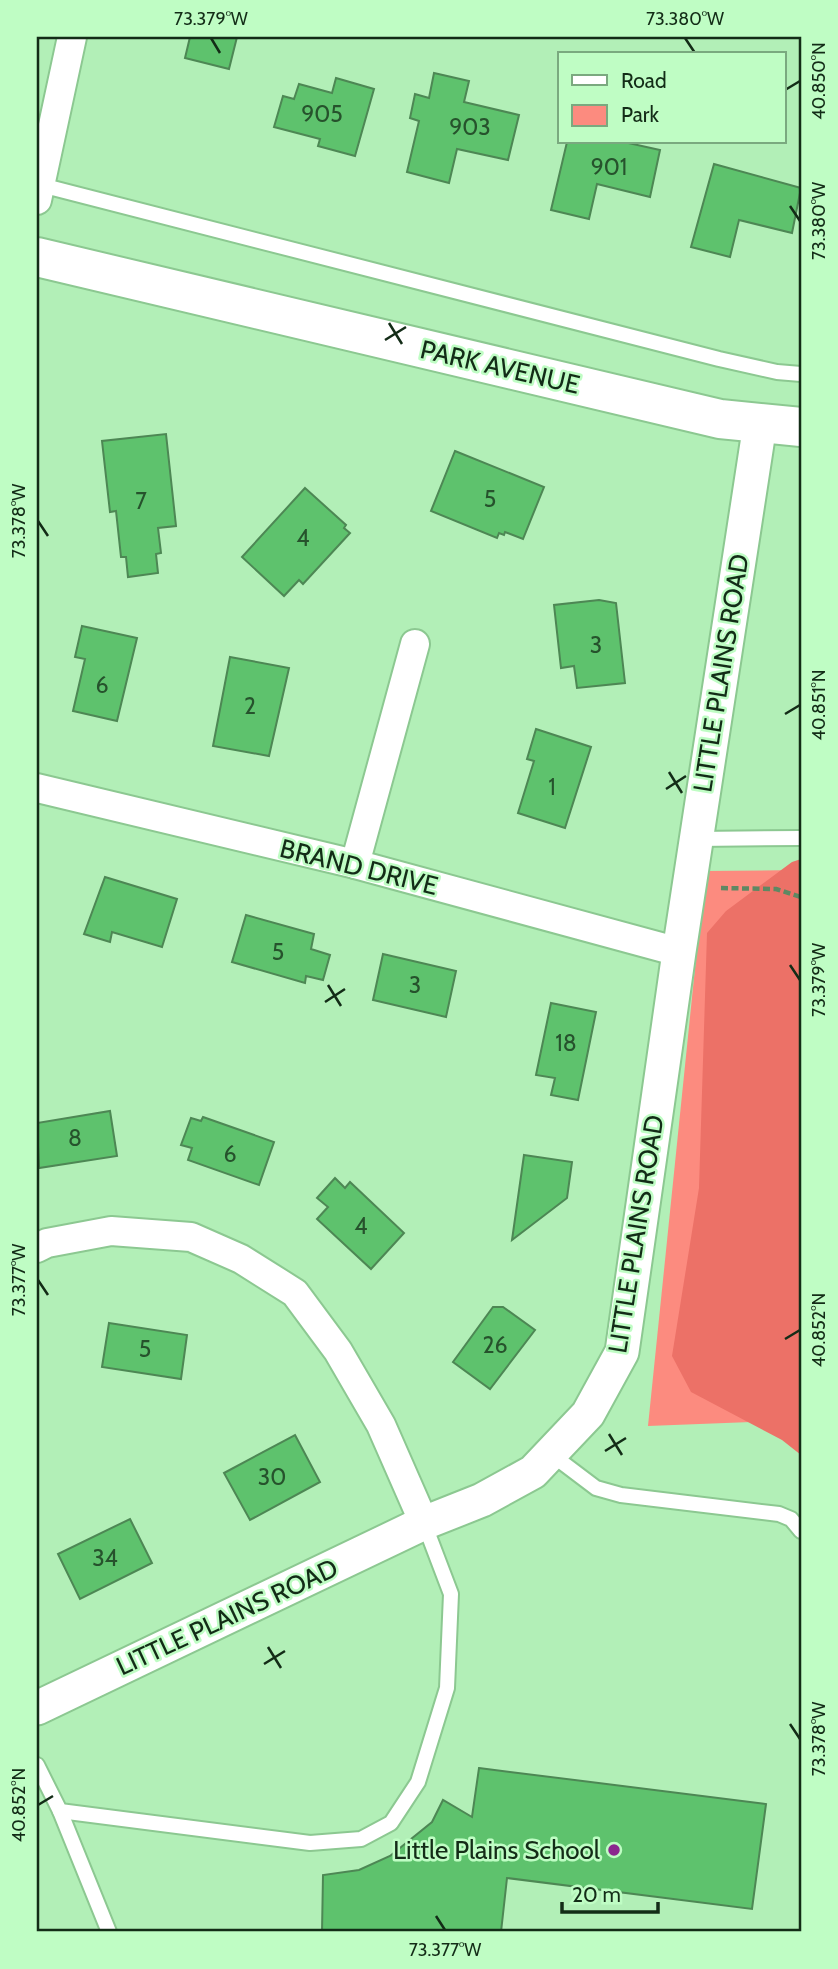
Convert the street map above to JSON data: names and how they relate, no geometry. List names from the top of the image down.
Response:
{
  "streets": {
    "main road": ["PARK AVENUE"],
    "street": ["LITTLE PLAINS ROAD", "BRAND DRIVE"]
  },
  "crossings": [
    ["PARK AVENUE", "LITTLE PLAINS ROAD"],
    ["LITTLE PLAINS ROAD", "BRAND DRIVE"]
  ],
  "places": ["Little Plains School"],
  "house_numbers": [
    "905",
    "903",
    "901",
    "5",
    "7",
    "4",
    "3",
    "6",
    "2",
    "1",
    "5",
    "3",
    "18",
    "8",
    "6",
    "4",
    "26",
    "5",
    "30",
    "34"
  ],
  "legend": ["Road", "Park"],
  "scale_bar": "20 m",
  "coordinates": [
    "73.379°W",
    "73.380°W",
    "40.850°N",
    "73.378°W",
    "40.851°N",
    "73.377°W",
    "40.852°N"
  ]
}
